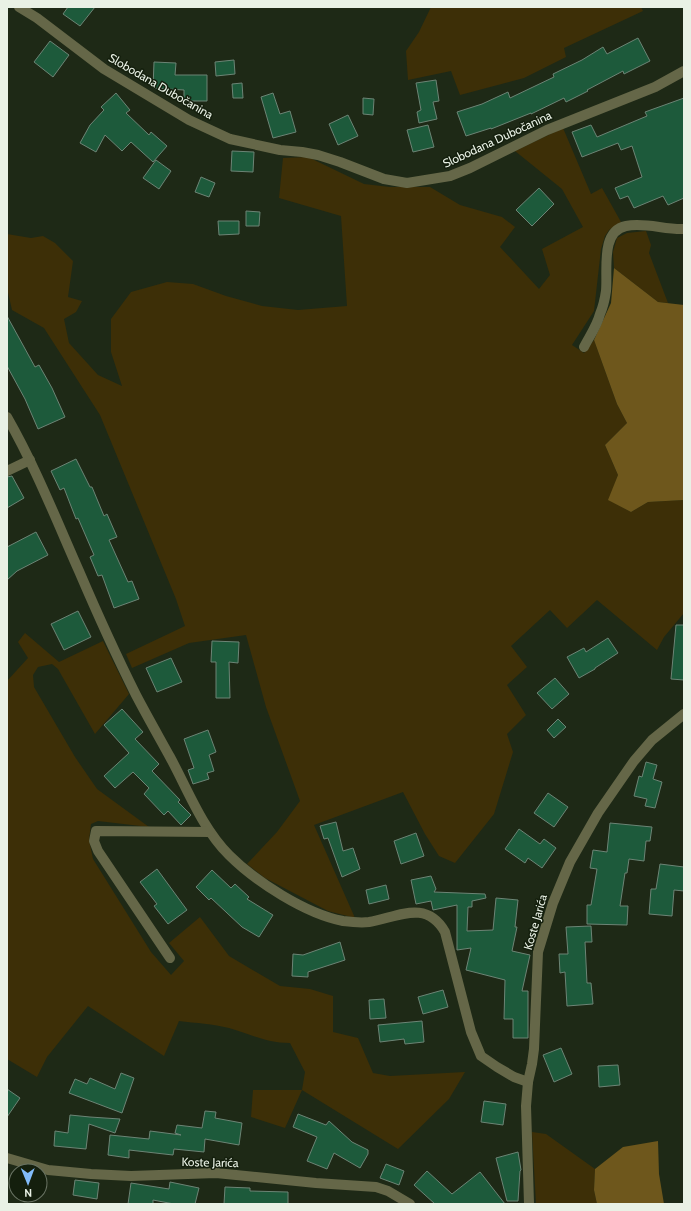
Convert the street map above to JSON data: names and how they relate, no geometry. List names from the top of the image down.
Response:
{
  "streets": {
    "street": ["Slobodana Dubočanina", "Koste Jarića"]
  },
  "north": "bottom"
}
